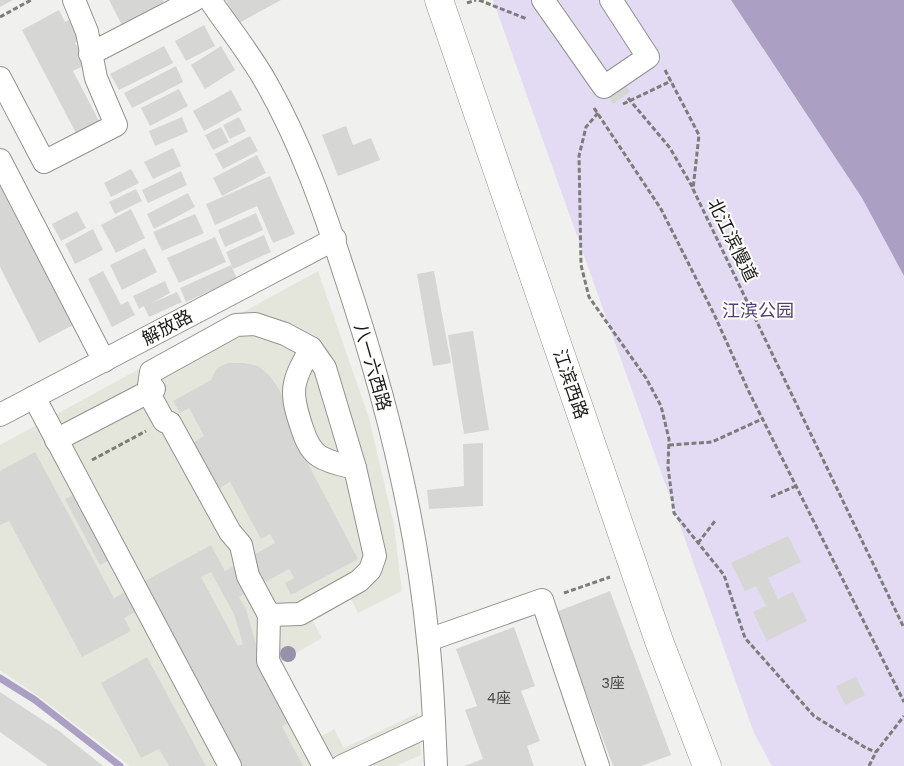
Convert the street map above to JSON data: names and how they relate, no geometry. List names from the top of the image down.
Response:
{
  "streets": {
    "main road": ["江滨西路"],
    "street": ["解放路", "八一六西路"],
    "path": ["北江滨慢道"]
  },
  "crossings": [
    ["解放路", "八一六西路"]
  ],
  "parks": ["江滨公园"],
  "house_numbers": ["3座", "4座"]
}
